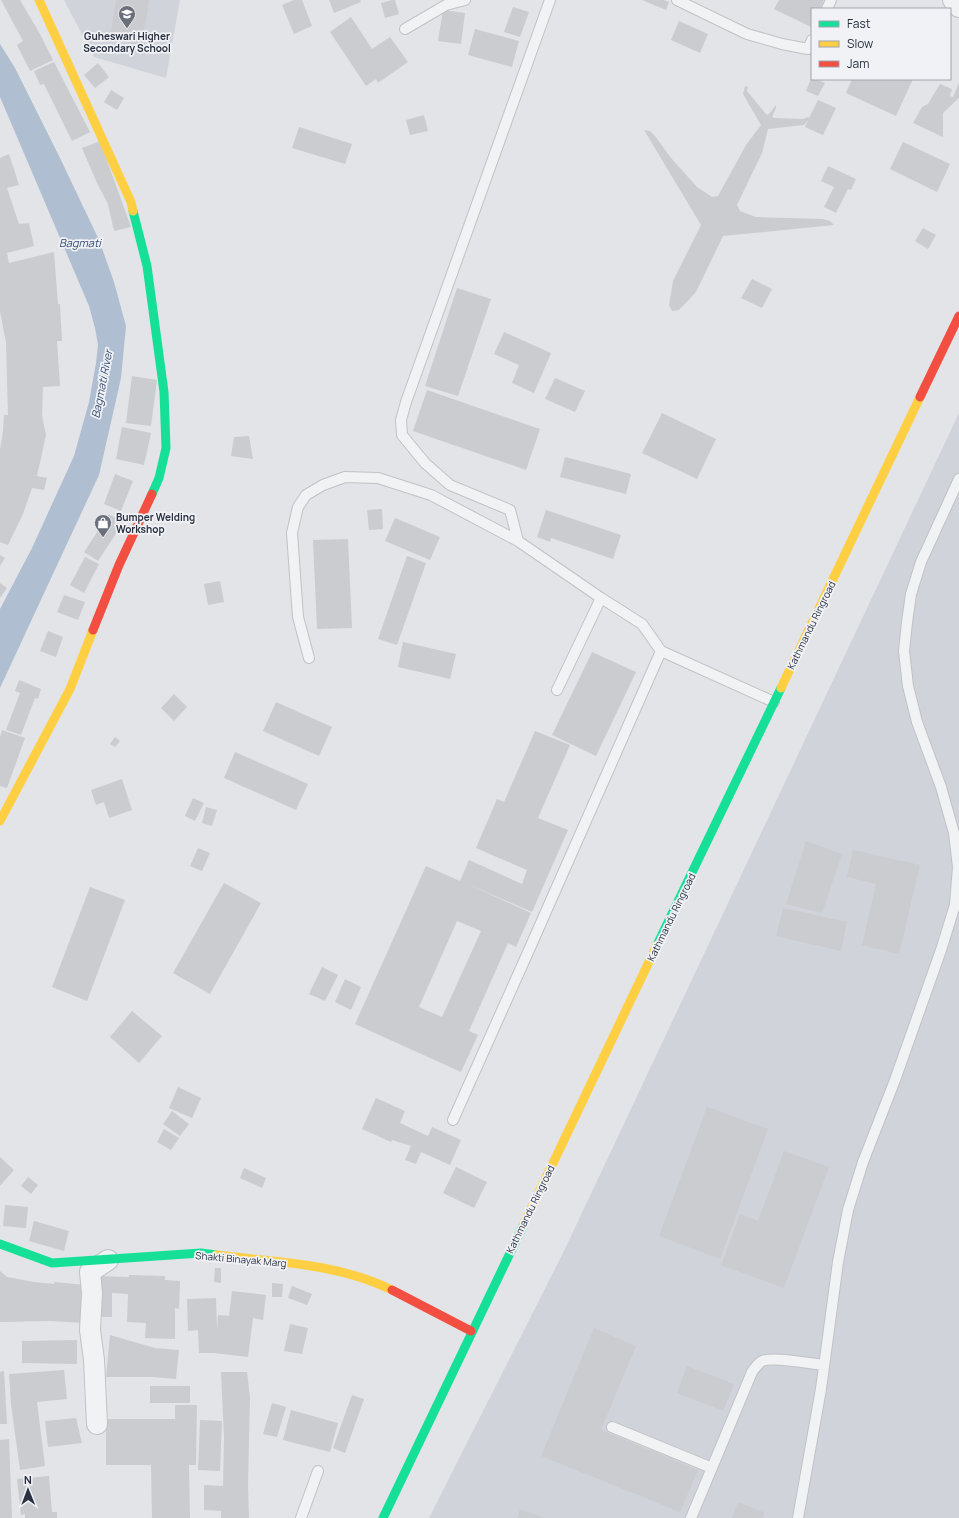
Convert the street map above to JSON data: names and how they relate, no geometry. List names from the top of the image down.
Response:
{
  "streets": {
    "main road": ["Kathmandu Ringroad", "Shakti Binayak Marg"]
  },
  "crossings": [
    ["Kathmandu Ringroad", "Shakti Binayak Marg"]
  ],
  "water": ["Bagmati", "Bagmati River"],
  "places": {
    "school or university": ["Guheswari Higher Secondary School"],
    "shop": ["Bumper Welding Workshop"]
  },
  "legend": ["Fast", "Slow", "Jam"],
  "north": "top"
}
